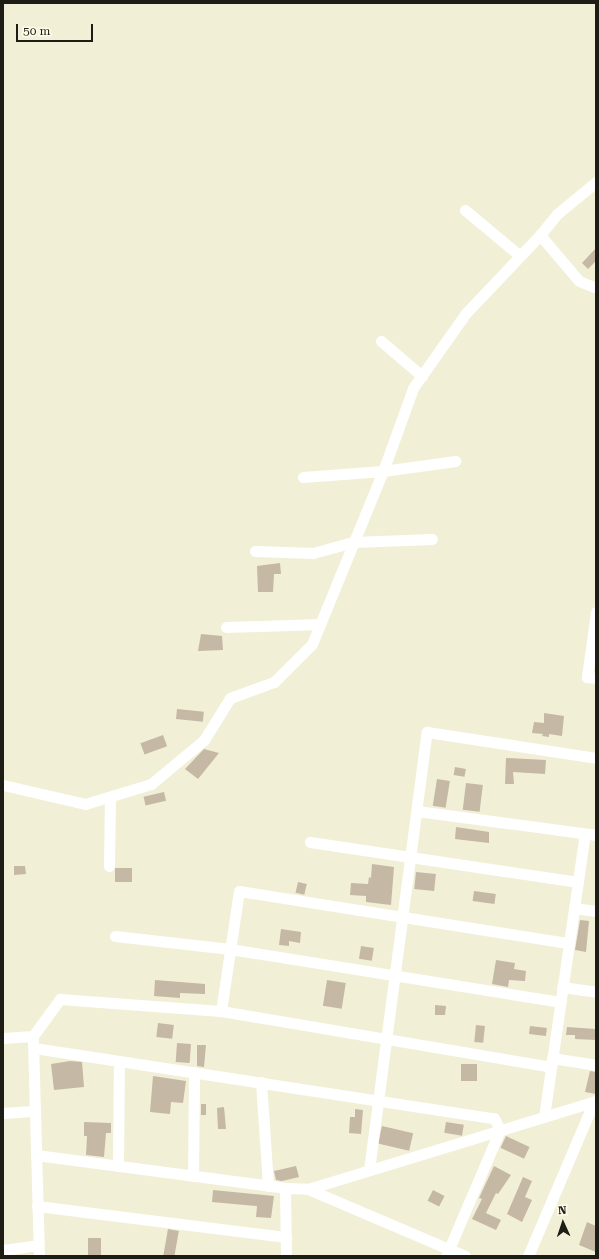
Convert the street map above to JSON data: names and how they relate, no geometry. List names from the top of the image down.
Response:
{
  "scale_bar": "50 m",
  "north": "top"
}
